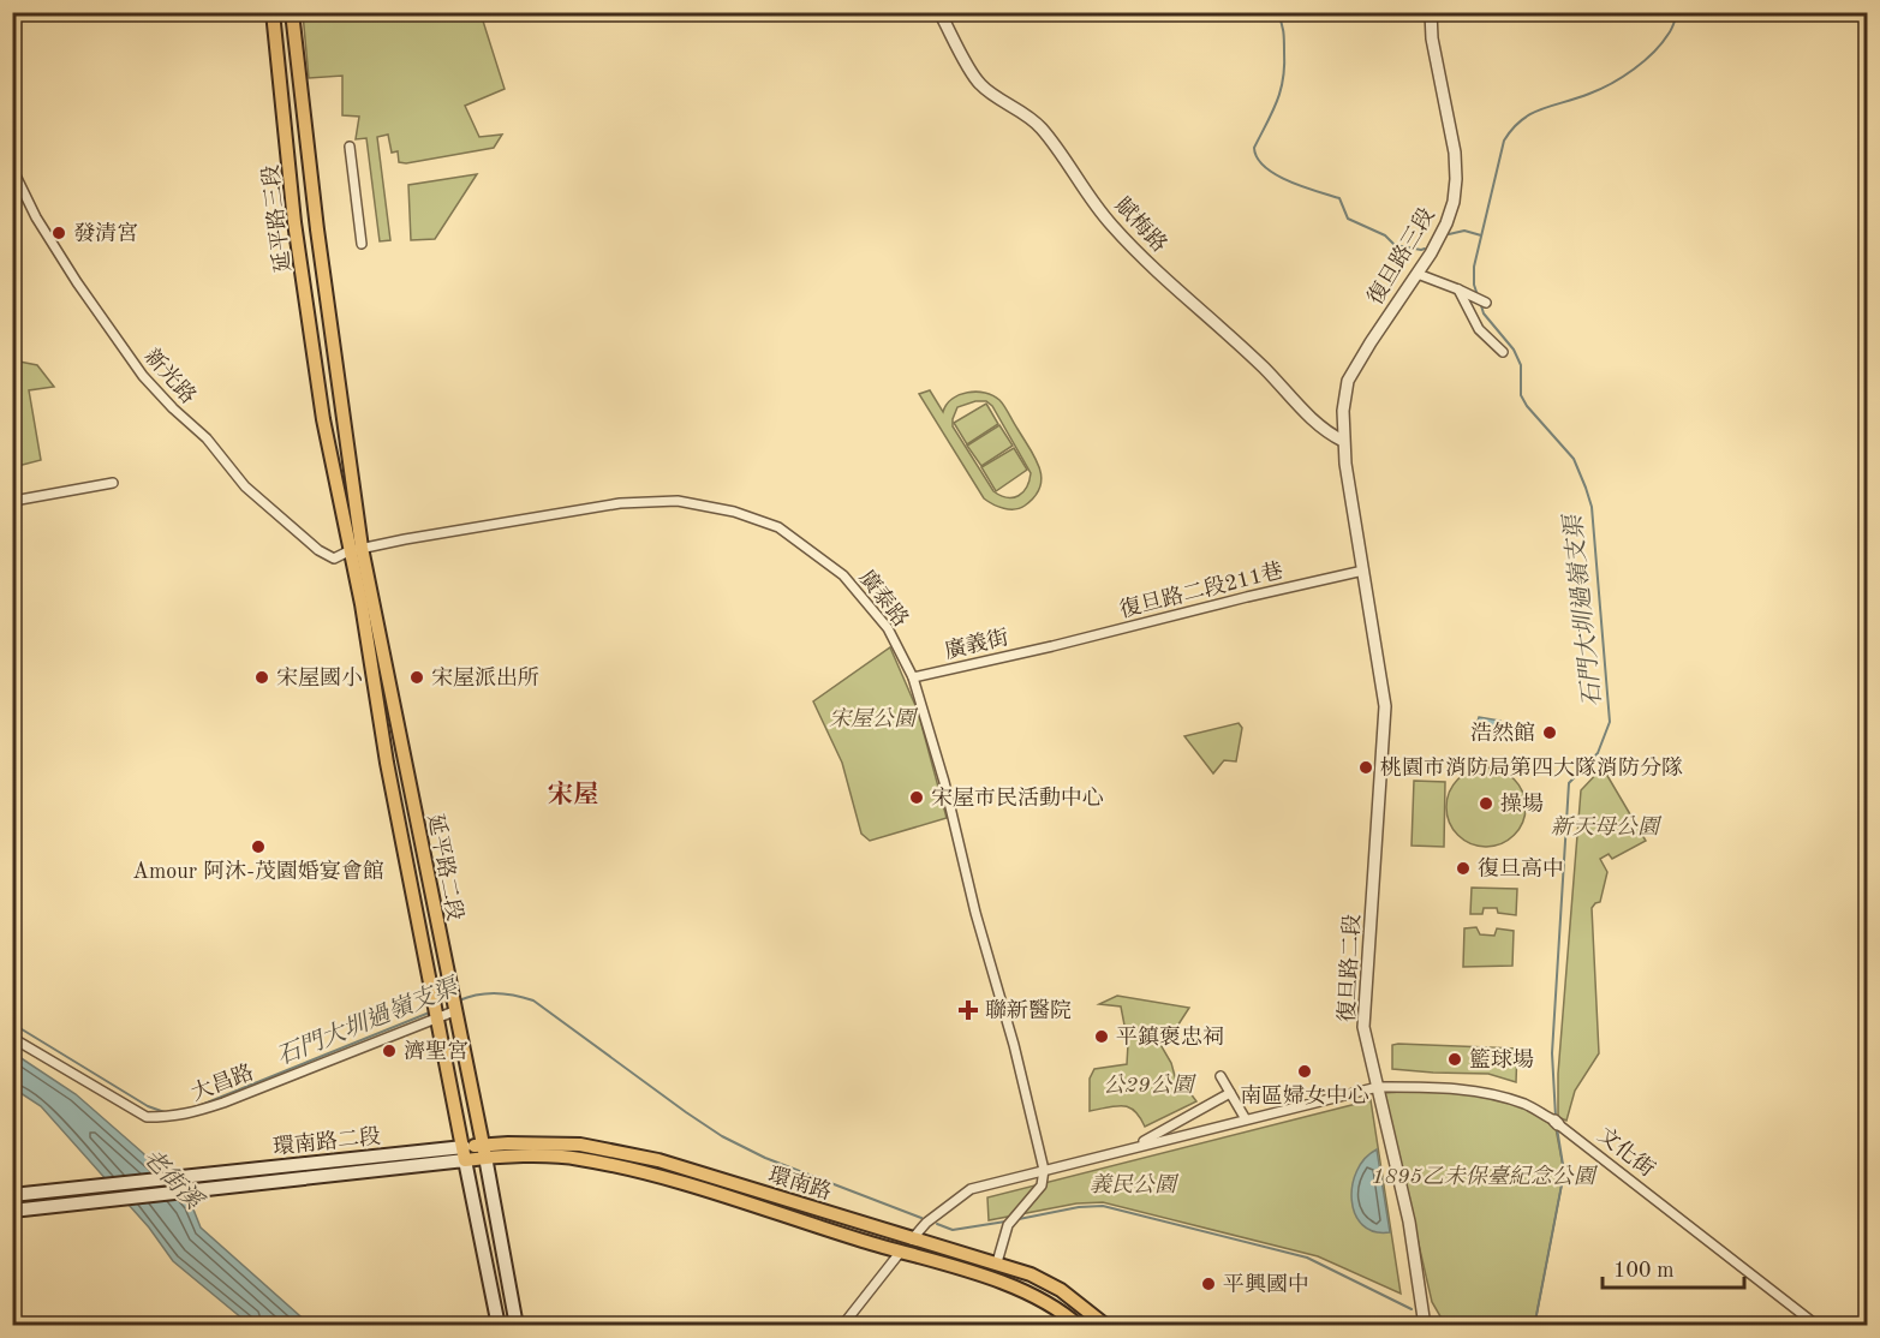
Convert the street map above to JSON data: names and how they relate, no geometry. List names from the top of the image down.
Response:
{
  "streets": {
    "main road": [
      "延平路三段",
      "延平路二段",
      "環南路二段",
      "環南路"
    ],
    "street": [
      "賦梅路",
      "復旦路三段",
      "新光路",
      "復旦路二段211巷",
      "廣泰路",
      "廣義街",
      "復旦路二段",
      "大昌路",
      "文化街"
    ]
  },
  "crossings": [
    ["延平路三段", "延平路二段"],
    ["賦梅路", "復旦路二段"],
    ["復旦路三段", "復旦路二段"],
    ["新光路", "廣泰路"],
    ["新光路", "延平路二段"],
    ["復旦路二段211巷", "廣義街"],
    ["復旦路二段211巷", "復旦路二段"],
    ["廣泰路", "廣義街"],
    ["廣泰路", "延平路二段"],
    ["延平路二段", "大昌路"],
    ["延平路二段", "環南路二段"],
    ["延平路二段", "環南路"],
    ["復旦路二段", "文化街"],
    ["環南路二段", "環南路"]
  ],
  "districts": ["宋屋"],
  "water": ["石門大圳過嶺支渠", "老街溪"],
  "parks": [
    "宋屋公園",
    "新天母公園",
    "公29公園",
    "1895乙未保臺紀念公園",
    "義民公園"
  ],
  "places": {
    "other": [
      "發清宮",
      "宋屋國小",
      "宋屋派出所",
      "浩然館",
      "桃園市消防局第四大隊消防分隊",
      "宋屋市民活動中心",
      "操場",
      "Amour 阿沐-茂園婚宴會館",
      "復旦高中",
      "平鎮褒忠祠",
      "濟聖宮",
      "籃球場",
      "南區婦女中心",
      "平興國中"
    ],
    "health": ["聯新醫院"]
  },
  "scale_bar": "100 m"
}
